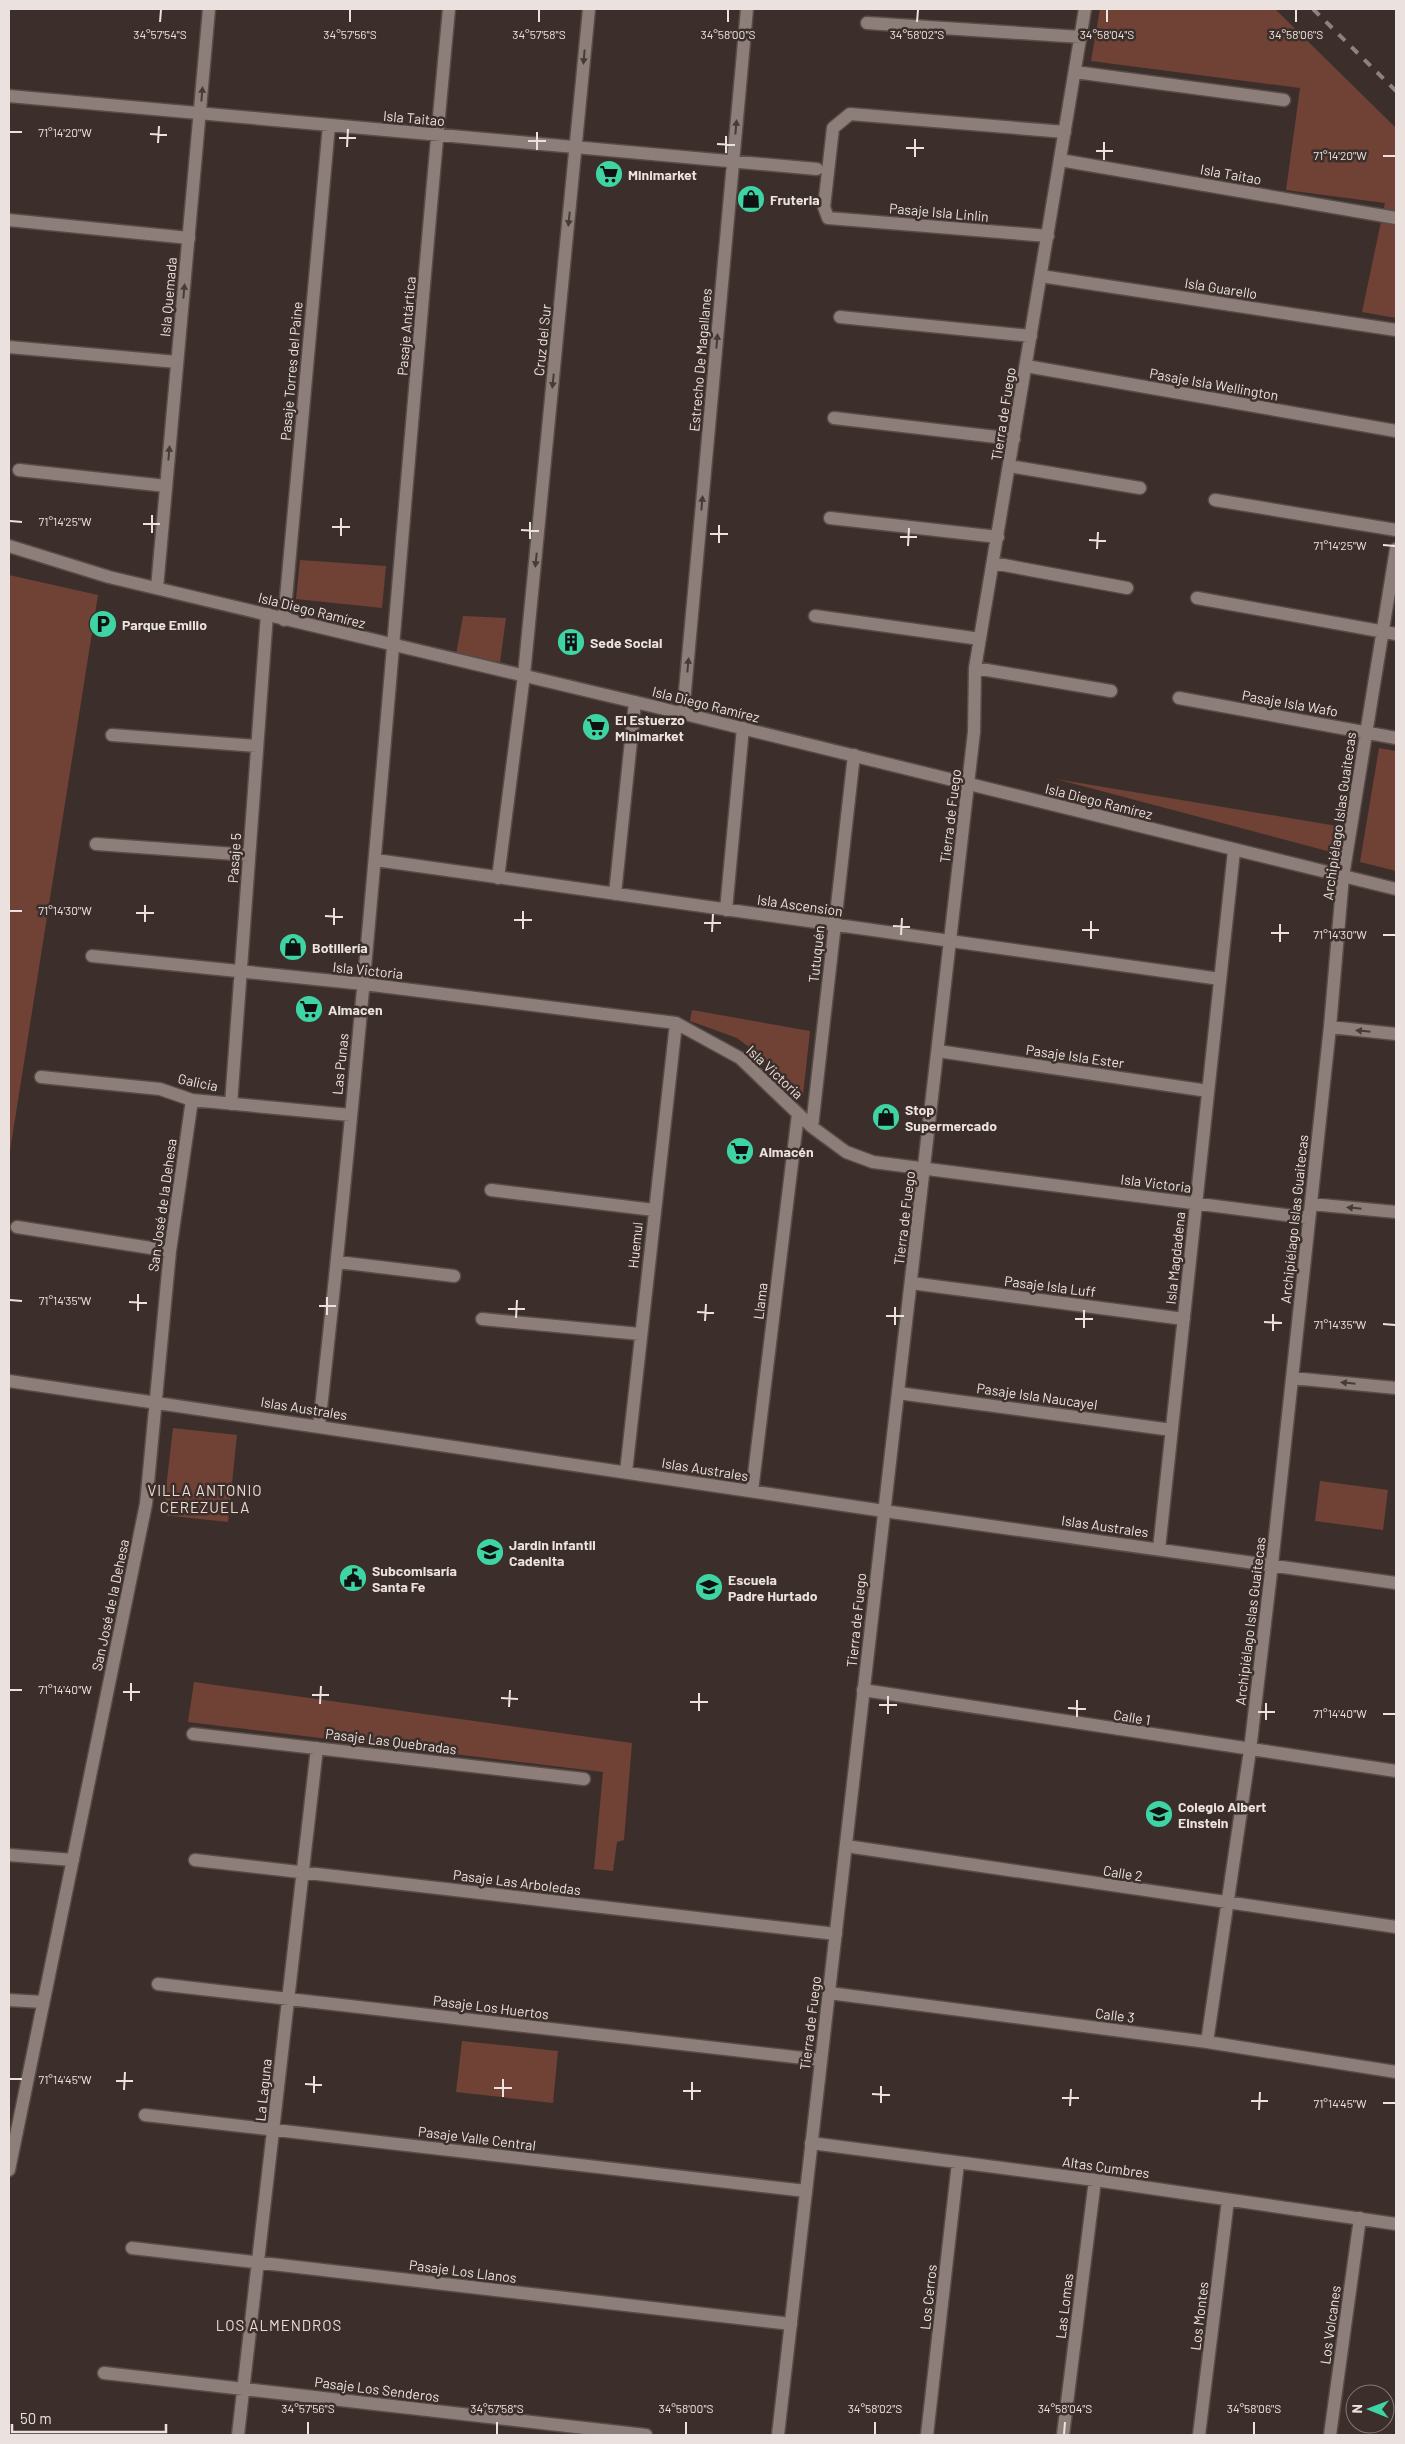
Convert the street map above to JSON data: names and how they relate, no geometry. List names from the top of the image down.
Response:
{
  "streets": {
    "street": [
      "Isla Taitao",
      "Pasaje Isla Linlin",
      "Isla Guarello",
      "Isla Quemada",
      "Pasaje Antártica",
      "Cruz del Sur",
      "Estrecho De Magallanes",
      "Pasaje Torres del Paine",
      "Pasaje Isla Wellington",
      "Tierra de Fuego",
      "Isla Diego Ramírez",
      "Pasaje Isla Wafo",
      "Archipiélago Islas Guaitecas",
      "Pasaje 5",
      "Isla Ascension",
      "Tutuquén",
      "Isla Victoria",
      "Pasaje Isla Ester",
      "Las Punas",
      "Galicia",
      "San José de la Dehesa",
      "Huemul",
      "Isla Magdadena",
      "Pasaje Isla Luff",
      "Llama",
      "Pasaje Isla Naucayel",
      "Islas Australes",
      "Calle 1",
      "Pasaje Las Quebradas",
      "Calle 2",
      "Pasaje Las Arboledas",
      "Pasaje Los Huertos",
      "Calle 3",
      "La Laguna",
      "Pasaje Valle Central",
      "Altas Cumbres",
      "Pasaje Los Llanos",
      "Los Cerros",
      "Las Lomas",
      "Los Montes",
      "Los Volcanes",
      "Pasaje Los Senderos"
    ]
  },
  "crossings": [
    ["Isla Taitao", "Isla Quemada"],
    ["Isla Taitao", "Pasaje Antártica"],
    ["Isla Taitao", "Cruz del Sur"],
    ["Isla Taitao", "Estrecho De Magallanes"],
    ["Isla Taitao", "Pasaje Torres del Paine"],
    ["Isla Taitao", "Tierra de Fuego"],
    ["Pasaje Isla Linlin", "Tierra de Fuego"],
    ["Isla Guarello", "Tierra de Fuego"],
    ["Isla Quemada", "Isla Diego Ramírez"],
    ["Pasaje Antártica", "Isla Diego Ramírez"],
    ["Pasaje Antártica", "Las Punas"],
    ["Cruz del Sur", "Isla Diego Ramírez"],
    ["Cruz del Sur", "Isla Ascension"],
    ["Estrecho De Magallanes", "Isla Diego Ramírez"],
    ["Pasaje Torres del Paine", "Isla Diego Ramírez"],
    ["Pasaje Isla Wellington", "Tierra de Fuego"],
    ["Tierra de Fuego", "Isla Diego Ramírez"],
    ["Tierra de Fuego", "Isla Ascension"],
    ["Tierra de Fuego", "Isla Victoria"],
    ["Tierra de Fuego", "Pasaje Isla Ester"],
    ["Tierra de Fuego", "Pasaje Isla Luff"],
    ["Tierra de Fuego", "Pasaje Isla Naucayel"],
    ["Tierra de Fuego", "Islas Australes"],
    ["Tierra de Fuego", "Calle 1"],
    ["Tierra de Fuego", "Calle 2"],
    ["Tierra de Fuego", "Pasaje Las Arboledas"],
    ["Tierra de Fuego", "Pasaje Los Huertos"],
    ["Tierra de Fuego", "Calle 3"],
    ["Tierra de Fuego", "Pasaje Valle Central"],
    ["Tierra de Fuego", "Altas Cumbres"],
    ["Tierra de Fuego", "Pasaje Los Llanos"],
    ["Isla Diego Ramírez", "Archipiélago Islas Guaitecas"],
    ["Isla Diego Ramírez", "Pasaje 5"],
    ["Isla Diego Ramírez", "Tutuquén"],
    ["Isla Diego Ramírez", "Las Punas"],
    ["Isla Diego Ramírez", "Isla Magdadena"],
    ["Pasaje Isla Wafo", "Archipiélago Islas Guaitecas"],
    ["Archipiélago Islas Guaitecas", "Isla Victoria"],
    ["Archipiélago Islas Guaitecas", "Islas Australes"],
    ["Archipiélago Islas Guaitecas", "Calle 1"],
    ["Archipiélago Islas Guaitecas", "Calle 2"],
    ["Archipiélago Islas Guaitecas", "Calle 3"],
    ["Pasaje 5", "Isla Victoria"],
    ["Pasaje 5", "Galicia"],
    ["Isla Ascension", "Tutuquén"],
    ["Isla Ascension", "Las Punas"],
    ["Isla Ascension", "Isla Magdadena"],
    ["Tutuquén", "Isla Victoria"],
    ["Isla Victoria", "Las Punas"],
    ["Isla Victoria", "Huemul"],
    ["Isla Victoria", "Isla Magdadena"],
    ["Isla Victoria", "Llama"],
    ["Pasaje Isla Ester", "Isla Magdadena"],
    ["Las Punas", "Galicia"],
    ["Las Punas", "Islas Australes"],
    ["Galicia", "San José de la Dehesa"],
    ["San José de la Dehesa", "Islas Australes"],
    ["Huemul", "Islas Australes"],
    ["Isla Magdadena", "Pasaje Isla Luff"],
    ["Isla Magdadena", "Pasaje Isla Naucayel"],
    ["Isla Magdadena", "Islas Australes"],
    ["Llama", "Islas Australes"],
    ["Pasaje Las Quebradas", "La Laguna"],
    ["Pasaje Las Arboledas", "La Laguna"],
    ["Pasaje Los Huertos", "La Laguna"],
    ["La Laguna", "Pasaje Valle Central"],
    ["La Laguna", "Pasaje Los Llanos"],
    ["La Laguna", "Pasaje Los Senderos"],
    ["Altas Cumbres", "Los Cerros"],
    ["Altas Cumbres", "Las Lomas"],
    ["Altas Cumbres", "Los Montes"],
    ["Altas Cumbres", "Los Volcanes"]
  ],
  "one_way": ["Isla Quemada", "Cruz del Sur", "Estrecho De Magallanes"],
  "districts": ["VILLA ANTONIO CEREZUELA", "LOS ALMENDROS"],
  "places": {
    "supermarket": [
      "Minimarket",
      "El Estuerzo Minimarket",
      "Almacen",
      "Almacén"
    ],
    "shop": ["Fruteria", "Botillería", "Stop Supermercado"],
    "parking": ["Parque Emilio"],
    "building": ["Sede Social"],
    "school or university": ["Jardin Infantil Cadenita", "Escuela Padre Hurtado", "Colegio Albert Einstein"],
    "public building": ["Subcomisaría Santa Fe"]
  },
  "scale_bar": "50 m",
  "north": "left",
  "coordinates": [
    "34°57'54\"S",
    "34°57'56\"S",
    "34°57'58\"S",
    "34°58'00\"S",
    "34°58'02\"S",
    "34°58'04\"S",
    "34°58'06\"S",
    "71°14'20\"W",
    "71°14'25\"W",
    "71°14'30\"W",
    "71°14'35\"W",
    "71°14'40\"W",
    "71°14'45\"W"
  ]
}
